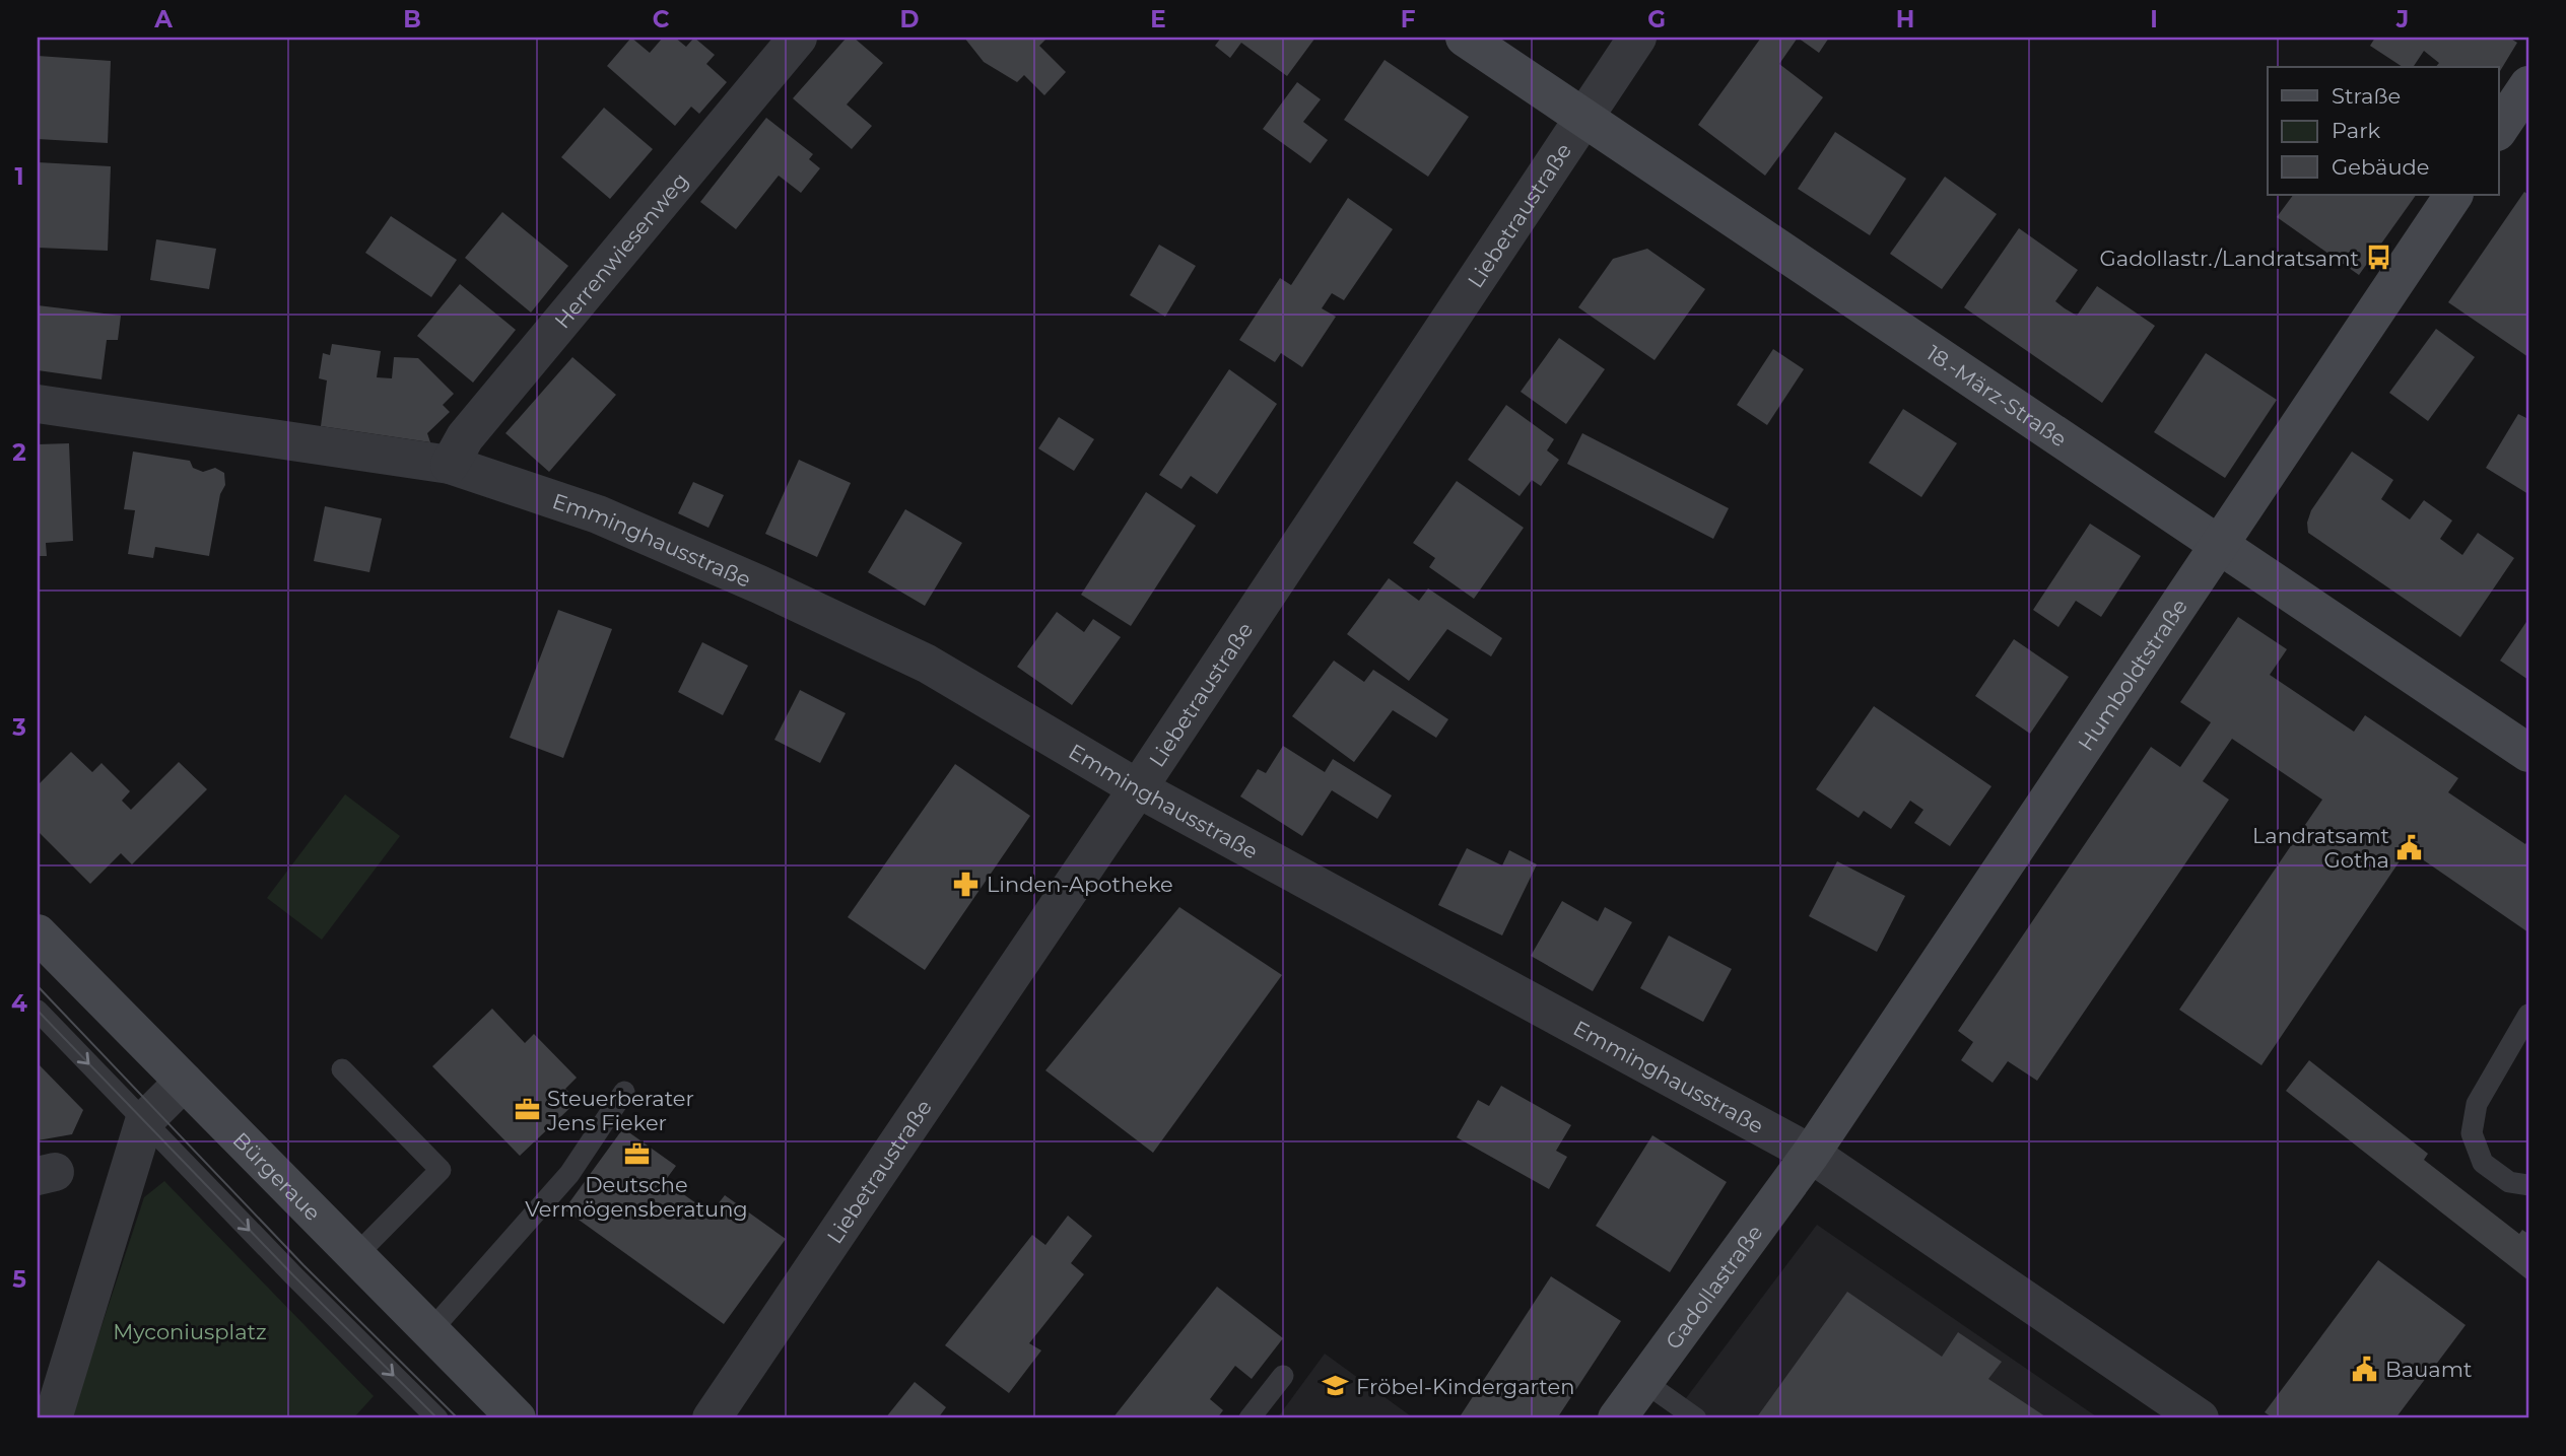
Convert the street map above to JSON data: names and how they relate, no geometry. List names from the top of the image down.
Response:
{
  "streets": {
    "street": [
      "Liebetraustraße",
      "Herrenwiesenweg",
      "18.-März-Straße",
      "Emminghausstraße",
      "Humboldtstraße",
      "Bürgeraue",
      "Gadollastraße"
    ]
  },
  "crossings": [
    ["Liebetraustraße", "18.-März-Straße"],
    ["Liebetraustraße", "Emminghausstraße"],
    ["Herrenwiesenweg", "Emminghausstraße"],
    ["18.-März-Straße", "Humboldtstraße"],
    ["Emminghausstraße", "Humboldtstraße"],
    ["Emminghausstraße", "Gadollastraße"],
    ["Humboldtstraße", "Gadollastraße"]
  ],
  "parks": ["Myconiusplatz"],
  "places": {
    "bus stop": ["Gadollastr./Landratsamt"],
    "public building": ["Landratsamt Gotha", "Bauamt"],
    "pharmacy": ["Linden-Apotheke"],
    "office": ["Steuerberater Jens Fieker", "Deutsche Vermögensberatung"],
    "school or university": ["Fröbel-Kindergarten"]
  },
  "legend": ["Straße", "Park", "Gebäude"],
  "grid": {
    "columns": [
      "A",
      "B",
      "C",
      "D",
      "E",
      "F",
      "G",
      "H",
      "I",
      "J"
    ],
    "rows": [
      "1",
      "2",
      "3",
      "4",
      "5"
    ]
  }
}
